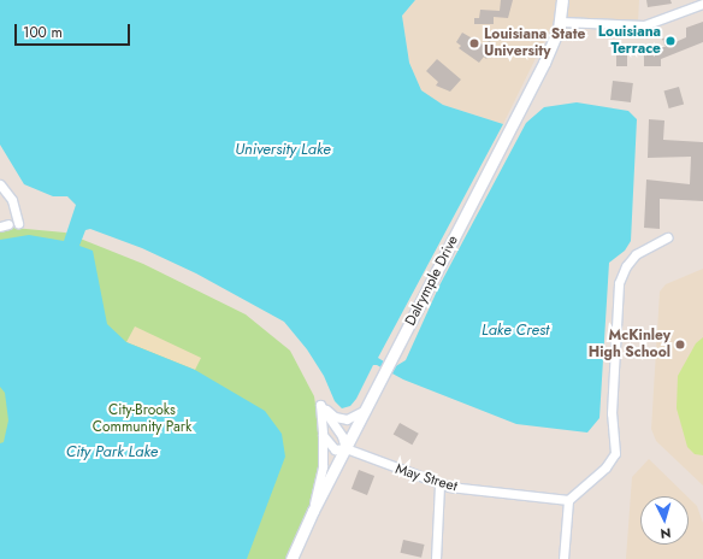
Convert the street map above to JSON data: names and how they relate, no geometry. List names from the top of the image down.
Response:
{
  "streets": {
    "street": ["Dalrymple Drive", "May Street"]
  },
  "crossings": [
    ["Dalrymple Drive", "May Street"]
  ],
  "water": ["University Lake", "Lake Crest", "City Park Lake"],
  "parks": ["City-Brooks Community Park"],
  "places": ["Louisiana Terrace", "Louisiana State University", "McKinley High School"],
  "scale_bar": "100 m",
  "north": "bottom"
}
